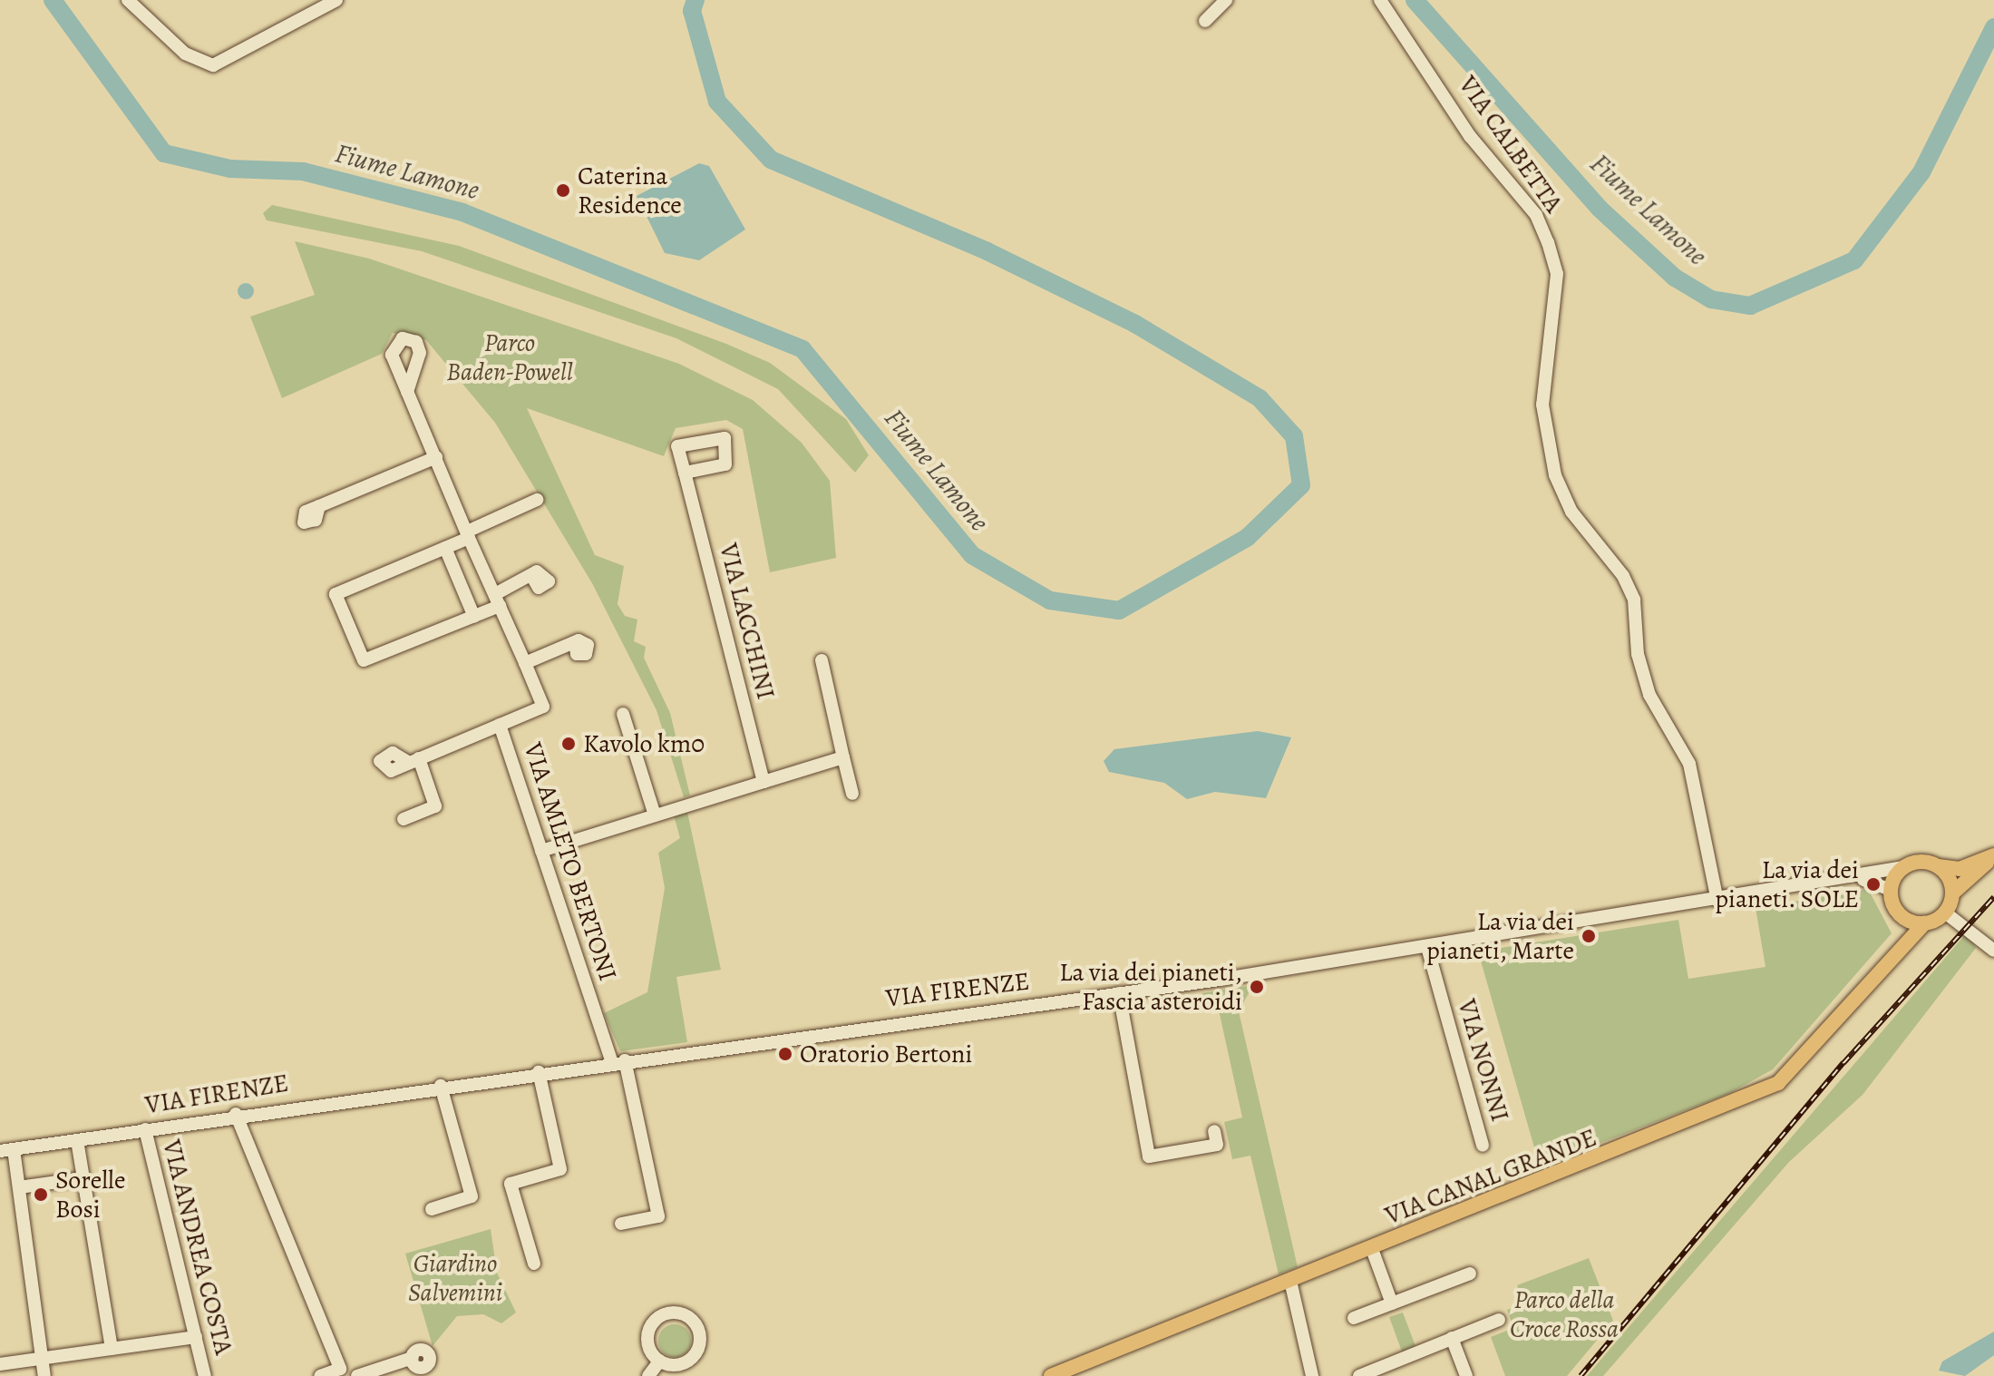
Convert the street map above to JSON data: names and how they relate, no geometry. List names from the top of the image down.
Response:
{
  "streets": {
    "main road": ["VIA CANAL GRANDE"],
    "street": [
      "VIA CALBETTA",
      "VIA LACCHINI",
      "VIA AMLETO BERTONI",
      "VIA FIRENZE",
      "VIA NONNI",
      "VIA ANDREA COSTA"
    ]
  },
  "crossings": [
    ["VIA CALBETTA", "VIA FIRENZE"],
    ["VIA AMLETO BERTONI", "VIA FIRENZE"],
    ["VIA FIRENZE", "VIA NONNI"],
    ["VIA FIRENZE", "VIA CANAL GRANDE"],
    ["VIA FIRENZE", "VIA ANDREA COSTA"]
  ],
  "water": ["Fiume Lamone"],
  "parks": ["Parco Baden-Powell", "Giardino Salvemini", "Parco della Croce Rossa"],
  "places": [
    "Caterina Residence",
    "Kavolo km0",
    "La via dei pianeti. SOLE",
    "La via dei pianeti, Marte",
    "La via dei pianeti, Fascia asteroidi",
    "Oratorio Bertoni",
    "Sorelle Bosi"
  ]
}
